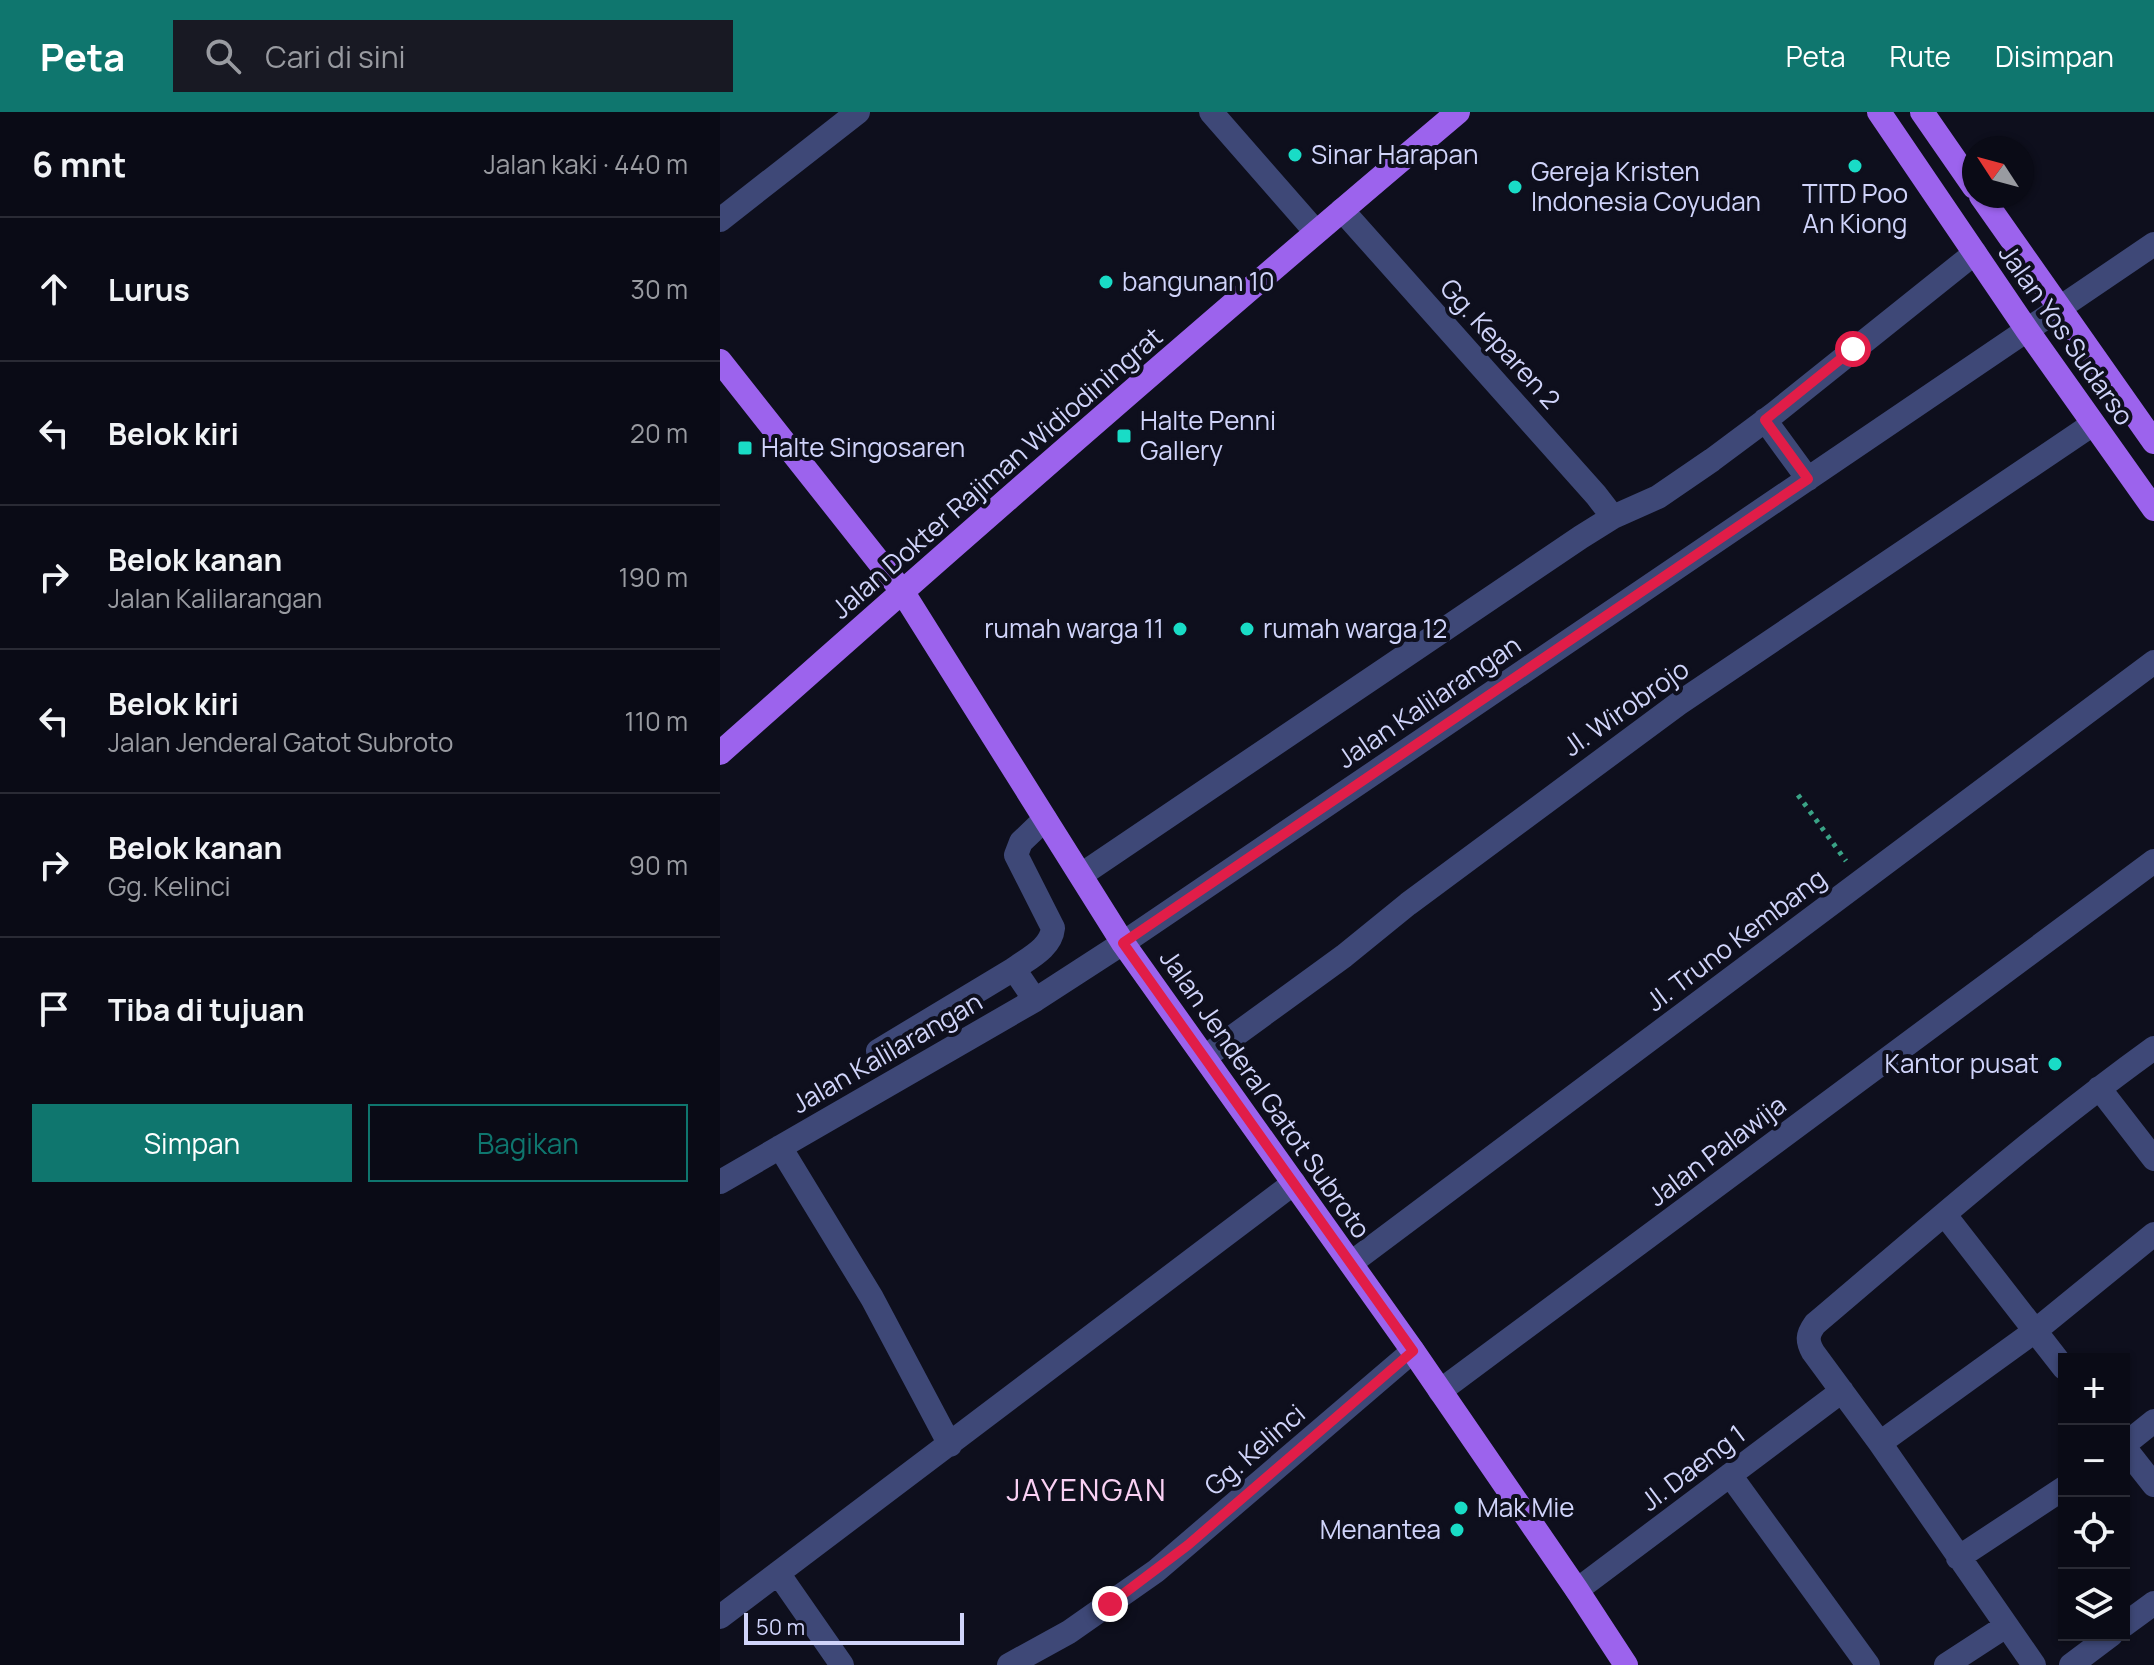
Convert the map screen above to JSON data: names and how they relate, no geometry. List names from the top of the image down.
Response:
{
  "streets": {
    "main road": ["Jalan Yos Sudarso", "Jalan Dokter Rajiman Widiodiningrat", "Jalan Jenderal Gatot Subroto"],
    "street": [
      "Gg. Keparen 2",
      "Jalan Kalilarangan",
      "Jl. Wirobrojo",
      "Jl. Truno Kembang",
      "Jalan Palawija",
      "Gg. Kelinci",
      "Jl. Daeng 1"
    ]
  },
  "crossings": [
    ["Jalan Yos Sudarso", "Jalan Kalilarangan"],
    ["Jalan Yos Sudarso", "Jl. Wirobrojo"],
    ["Gg. Keparen 2", "Jalan Dokter Rajiman Widiodiningrat"],
    ["Jalan Dokter Rajiman Widiodiningrat", "Jalan Jenderal Gatot Subroto"],
    ["Jalan Kalilarangan", "Jalan Jenderal Gatot Subroto"],
    ["Jl. Wirobrojo", "Jalan Jenderal Gatot Subroto"],
    ["Jl. Truno Kembang", "Jalan Jenderal Gatot Subroto"],
    ["Jalan Jenderal Gatot Subroto", "Jalan Palawija"],
    ["Jalan Jenderal Gatot Subroto", "Gg. Kelinci"],
    ["Jalan Jenderal Gatot Subroto", "Jl. Daeng 1"]
  ],
  "districts": ["JAYENGAN"],
  "places": {
    "other": [
      "Sinar Harapan",
      "TITD Poo An Kiong",
      "Gereja Kristen Indonesia Coyudan",
      "bangunan 10",
      "rumah warga 11",
      "rumah warga 12",
      "Kantor pusat",
      "Mak Mie",
      "Menantea"
    ],
    "transit": ["Halte Penni Gallery", "Halte Singosaren"]
  },
  "scale_bar": "50 m",
  "north": "top left",
  "page": {
    "header": "Peta",
    "search": "Cari di sini",
    "nav": ["Peta", "Rute", "Disimpan"],
    "heading": ["6 mnt", "Jalan kaki · 440 m"],
    "list": [
      ["Lurus", "30 m"],
      ["Belok kiri", "20 m"],
      ["Belok kanan", "Jalan Kalilarangan", "190 m"],
      ["Belok kiri", "Jalan Jenderal Gatot Subroto", "110 m"],
      ["Belok kanan", "Gg. Kelinci", "90 m"],
      "Tiba di tujuan"
    ],
    "buttons": ["Simpan", "Bagikan"],
    "map_buttons": ["+", "−"],
    "scale": "50 m"
  }
}
